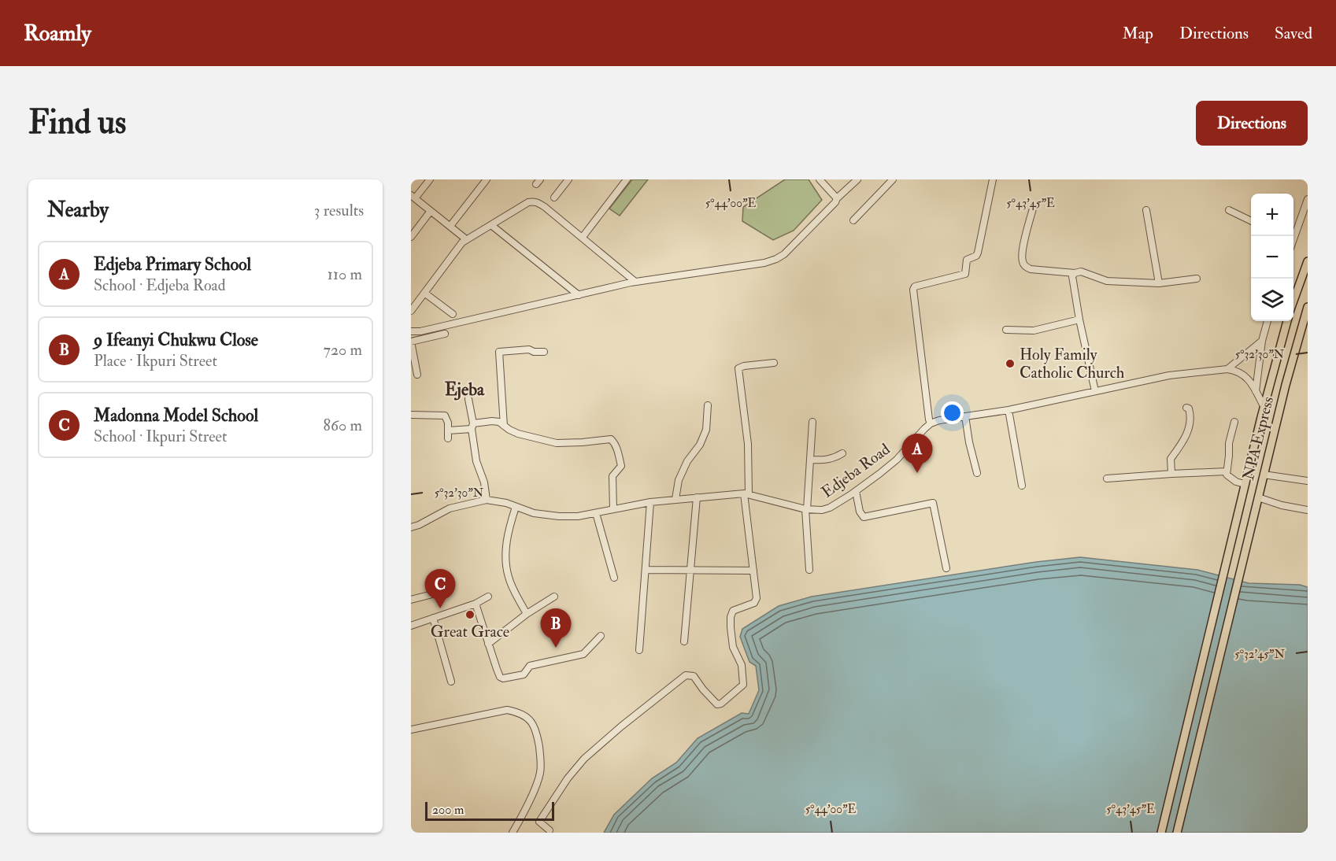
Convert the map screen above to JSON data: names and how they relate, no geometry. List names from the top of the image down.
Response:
{
  "streets": {
    "main road": ["NPA Express"],
    "street": ["Edjeba Road"]
  },
  "districts": ["Ejeba"],
  "places": ["Holy Family Catholic Church", "Great Grace"],
  "scale_bar": "200 m",
  "page": {
    "header": "Roamly",
    "nav": ["Map", "Directions", "Saved"],
    "buttons": "Directions",
    "title": "Find us",
    "heading": ["Nearby", "3 results"],
    "map_buttons": ["+", "−"],
    "list": [
      {
        "mark": "A",
        "name": "Edjeba Primary School",
        "note": "School · Edjeba Road",
        "value": "110 m"
      },
      {
        "mark": "B",
        "name": "9 Ifeanyi Chukwu Close",
        "note": "Place · Ikpuri Street",
        "value": "720 m"
      },
      {
        "mark": "C",
        "name": "Madonna Model School",
        "note": "School · Ikpuri Street",
        "value": "860 m"
      }
    ],
    "pins": ["A", "C", "B"],
    "scale": "200 m"
  },
  "coordinates": [
    "5°44'00\"E",
    "5°43'45\"E",
    "5°32'30\"N",
    "5°32'45\"N"
  ]
}
